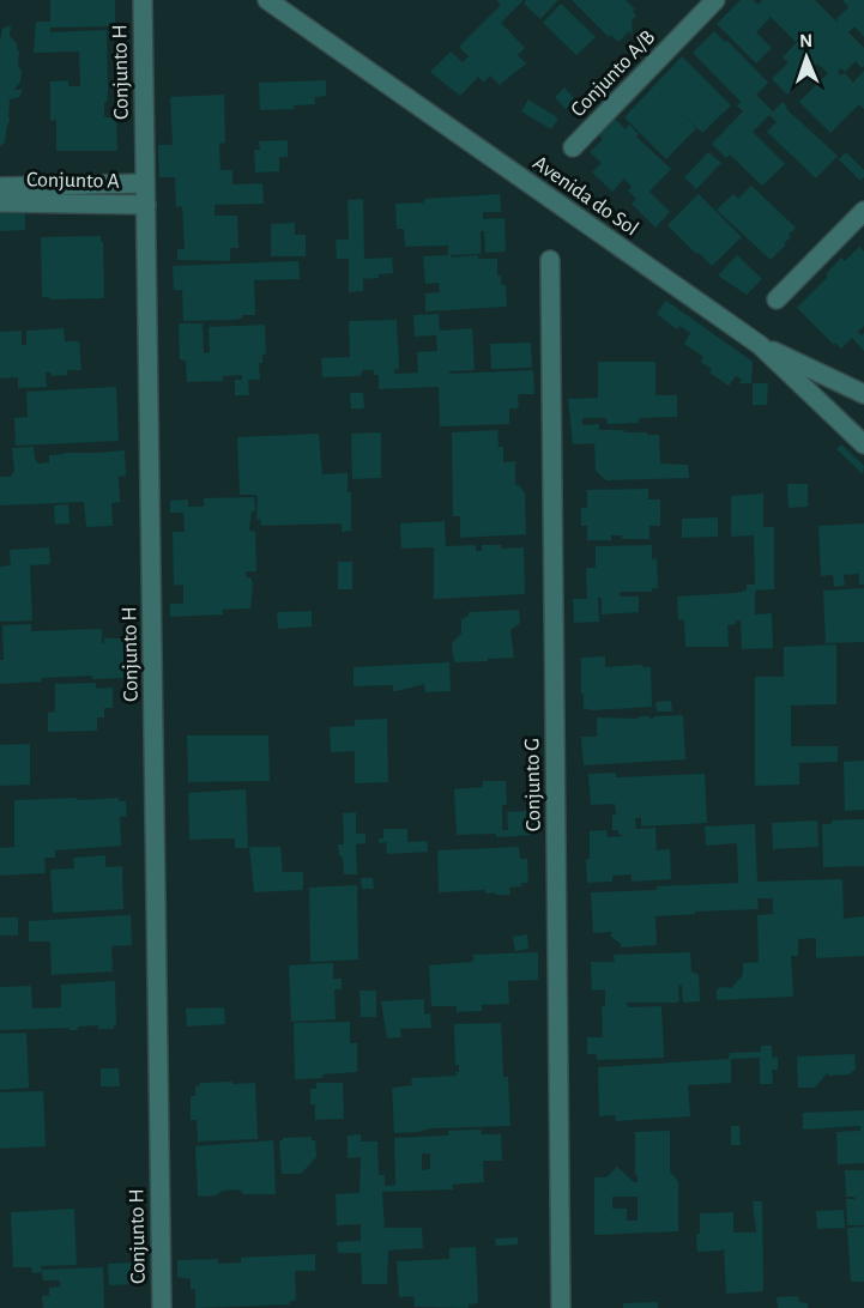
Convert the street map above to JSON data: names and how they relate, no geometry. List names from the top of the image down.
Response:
{
  "streets": {
    "street": [
      "Conjunto H",
      "Conjunto A/B",
      "Conjunto A",
      "Avenida do Sol",
      "Conjunto G"
    ]
  },
  "crossings": [
    ["Conjunto H", "Conjunto A"]
  ],
  "north": "top"
}
